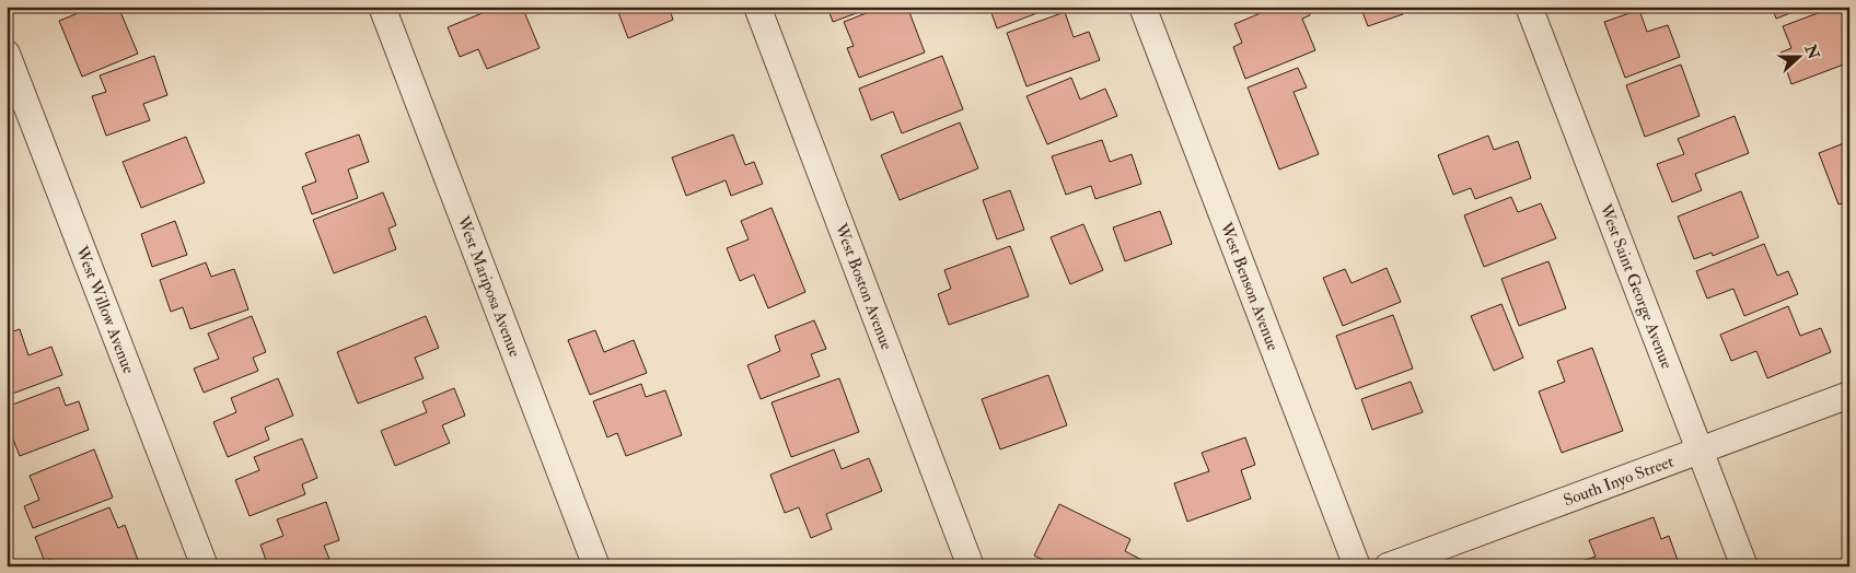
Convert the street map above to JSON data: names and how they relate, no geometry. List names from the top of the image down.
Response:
{
  "streets": {
    "street": [
      "West Mariposa Avenue",
      "West Boston Avenue",
      "West Benson Avenue",
      "West Saint George Avenue",
      "West Willow Avenue",
      "South Inyo Street"
    ]
  },
  "crossings": [
    ["West Saint George Avenue", "South Inyo Street"]
  ],
  "north": "right"
}
